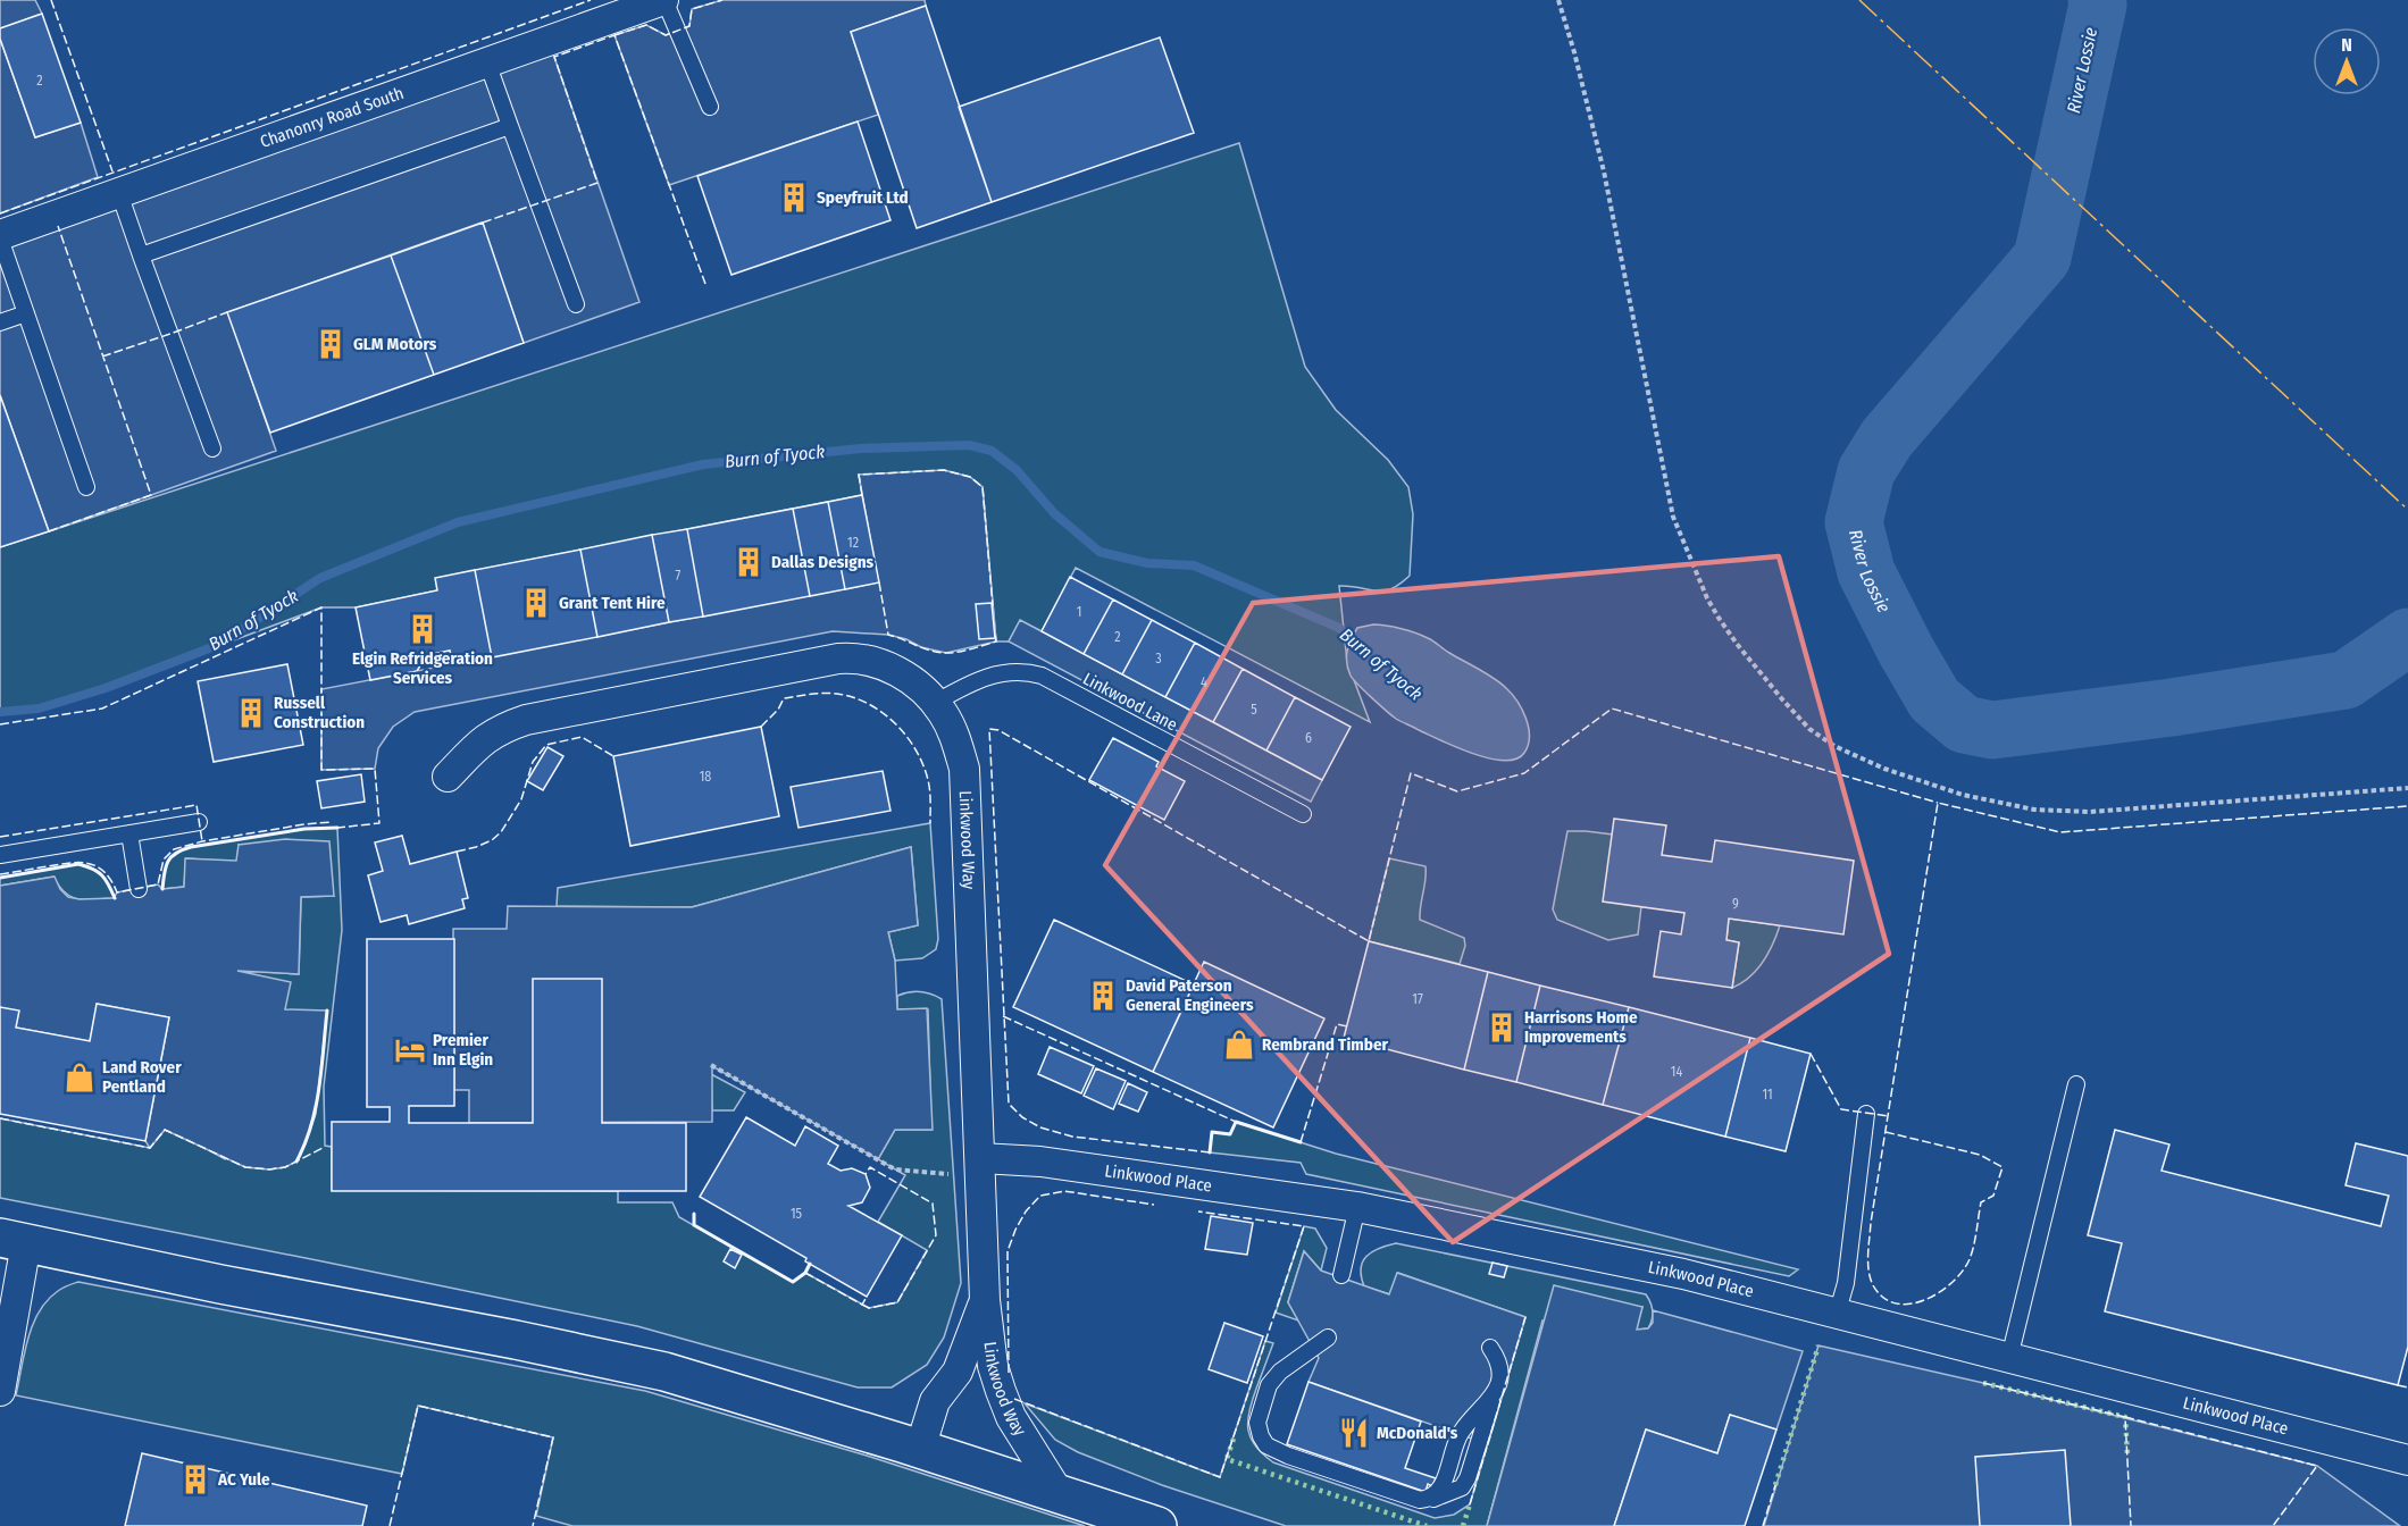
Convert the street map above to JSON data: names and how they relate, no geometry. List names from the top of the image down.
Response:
{
  "streets": {
    "street": ["Chanonry Road South", "Linkwood Way", "Linkwood Place"],
    "lane": ["Linkwood Lane"]
  },
  "crossings": [
    ["Linkwood Lane", "Linkwood Way"],
    ["Linkwood Way", "Linkwood Place"]
  ],
  "water": ["River Lossie", "Burn of Tyock"],
  "places": {
    "building": [
      "Speyfruit Ltd",
      "GLM Motors",
      "Dallas Designs",
      "Grant Tent Hire",
      "Elgin Refridgeration Services",
      "Russell Construction",
      "David Paterson General Engineers",
      "Harrisons Home Improvements",
      "AC Yule"
    ],
    "shop": ["Rembrand Timber", "Land Rover Pentland"],
    "hotel": ["Premier Inn Elgin"],
    "restaurant": ["McDonald's"]
  },
  "house_numbers": [
    "2",
    "12",
    "7",
    "1",
    "2",
    "3",
    "4",
    "5",
    "6",
    "18",
    "9",
    "17",
    "14",
    "11",
    "15"
  ],
  "north": "top"
}
